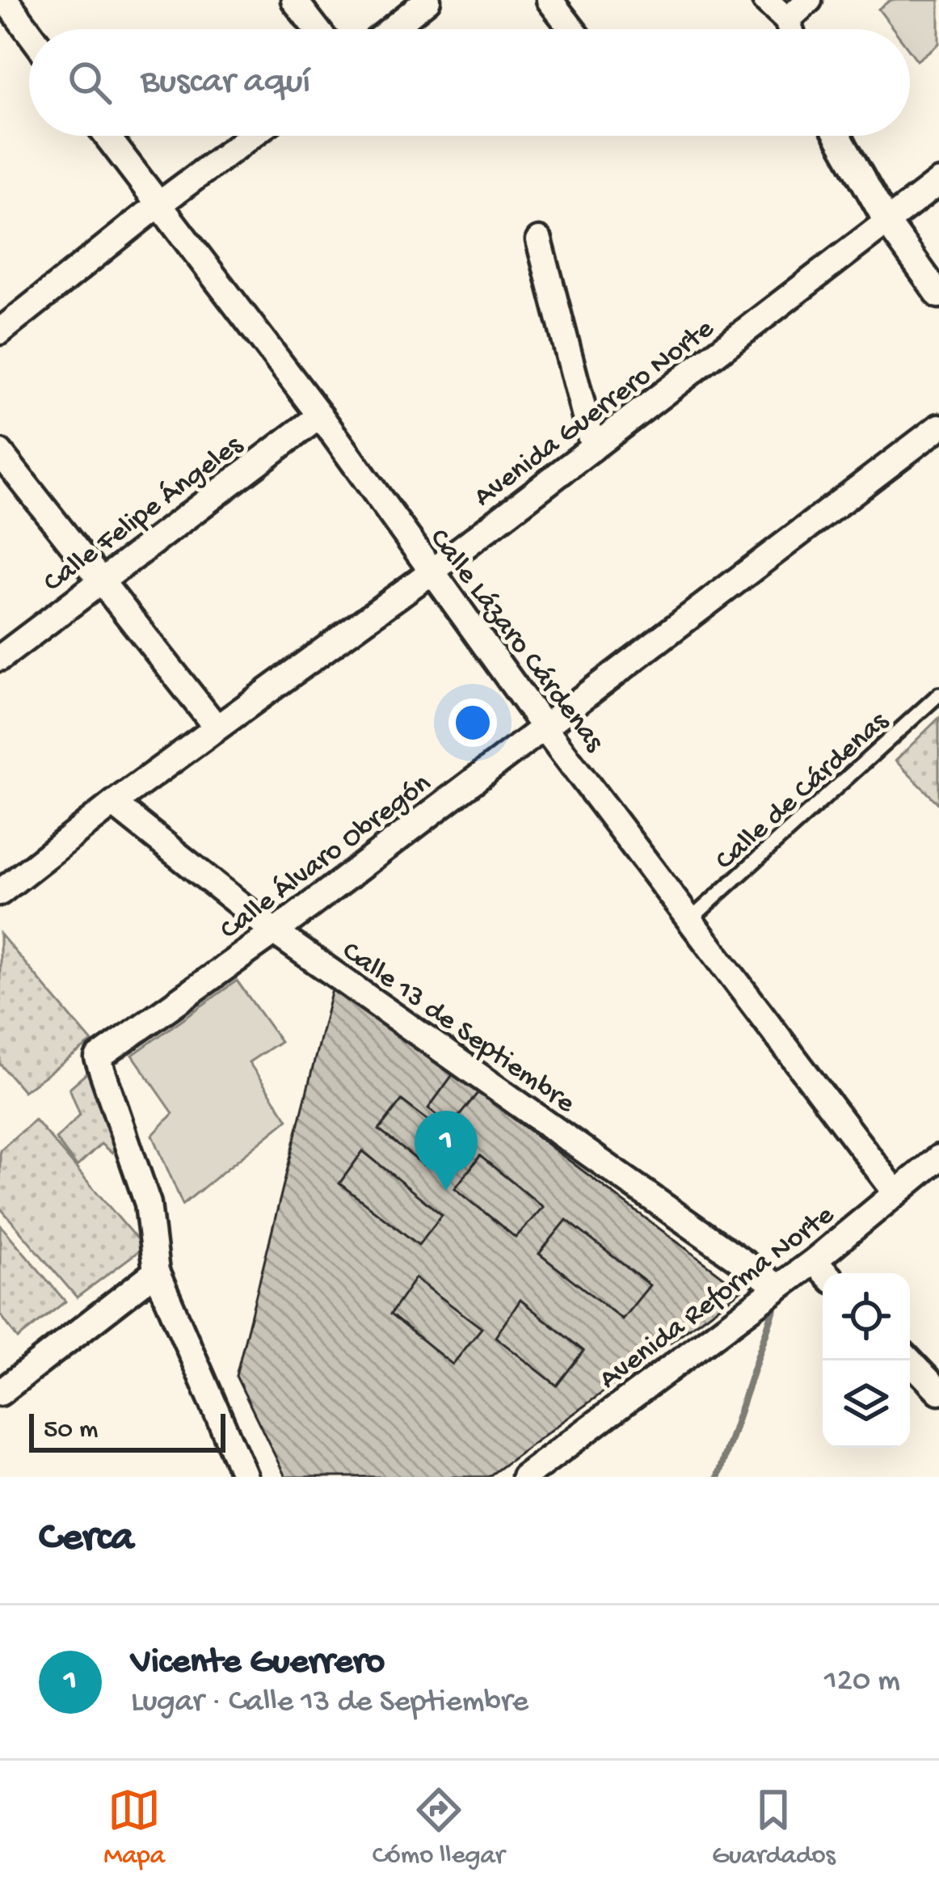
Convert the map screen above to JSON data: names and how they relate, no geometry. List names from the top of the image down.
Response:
{
  "streets": {
    "street": [
      "Avenida Guerrero Norte",
      "Calle Felipe Ángeles",
      "Calle Lázaro Cárdenas",
      "Calle Álvaro Obregón",
      "Calle 13 de Septiembre",
      "Avenida Reforma Norte"
    ],
    "lane": ["Calle de Cárdenas"]
  },
  "crossings": [
    ["Avenida Guerrero Norte", "Calle Lázaro Cárdenas"],
    ["Avenida Guerrero Norte", "Calle 13 de Septiembre"],
    ["Calle Felipe Ángeles", "Calle Lázaro Cárdenas"],
    ["Calle Lázaro Cárdenas", "Calle de Cárdenas"],
    ["Calle Lázaro Cárdenas", "Calle Álvaro Obregón"],
    ["Calle Lázaro Cárdenas", "Avenida Reforma Norte"],
    ["Calle Álvaro Obregón", "Calle 13 de Septiembre"],
    ["Calle 13 de Septiembre", "Avenida Reforma Norte"]
  ],
  "scale_bar": "50 m",
  "page": {
    "search": "Buscar aquí",
    "pins": "1",
    "scale": "50 m",
    "heading": "Cerca",
    "list": [
      {
        "mark": "1",
        "name": "Vicente Guerrero",
        "note": "Lugar · Calle 13 de Septiembre",
        "value": "120 m"
      }
    ],
    "nav": ["Mapa", "Cómo llegar", "Guardados"]
  }
}
